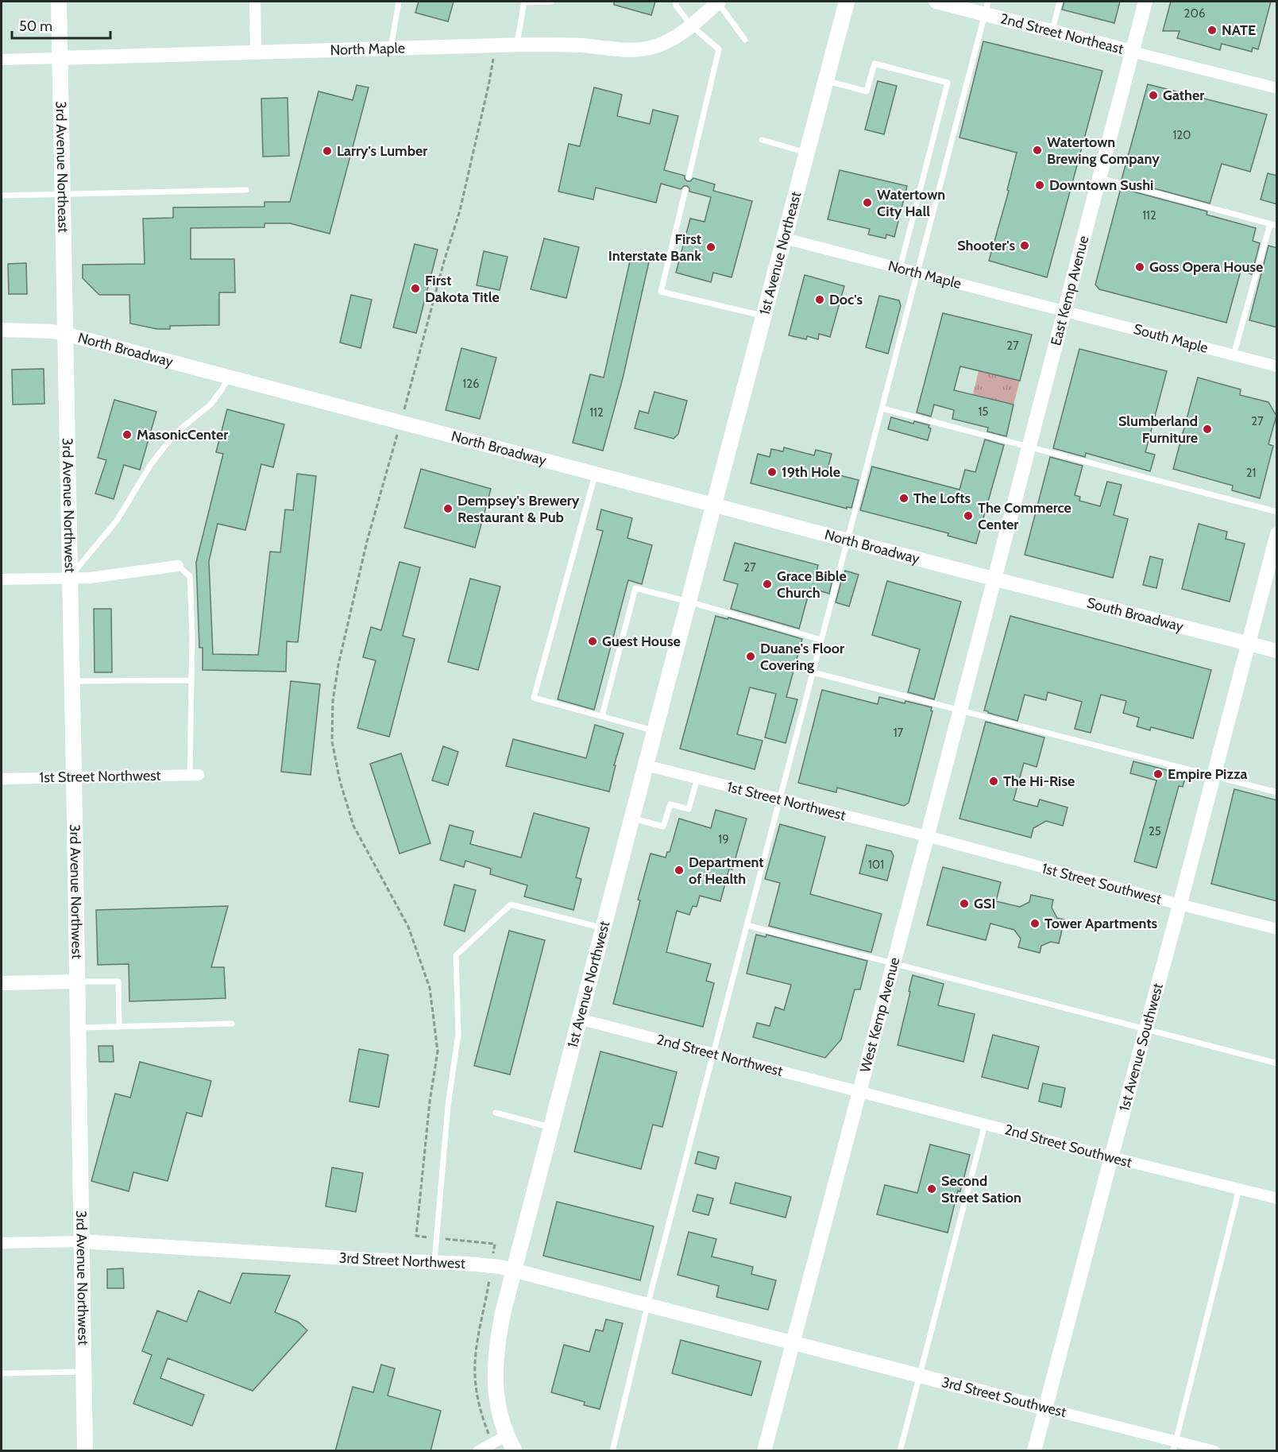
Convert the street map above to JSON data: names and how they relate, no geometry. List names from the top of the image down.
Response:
{
  "streets": {
    "main road": [
      "3rd Avenue Northeast",
      "1st Avenue Northeast",
      "3rd Avenue Northwest",
      "1st Avenue Northwest"
    ],
    "street": [
      "2nd Street Northeast",
      "North Maple",
      "East Kemp Avenue",
      "South Maple",
      "North Broadway",
      "South Broadway",
      "1st Street Northwest",
      "1st Street Southwest",
      "West Kemp Avenue",
      "1st Avenue Southwest",
      "2nd Street Northwest",
      "2nd Street Southwest",
      "3rd Street Northwest",
      "3rd Street Southwest"
    ]
  },
  "crossings": [
    ["2nd Street Northeast", "East Kemp Avenue"],
    ["North Maple", "3rd Avenue Northeast"],
    ["North Maple", "1st Avenue Northeast"],
    ["North Maple", "East Kemp Avenue"],
    ["North Maple", "South Maple"],
    ["3rd Avenue Northeast", "North Broadway"],
    ["3rd Avenue Northeast", "3rd Avenue Northwest"],
    ["1st Avenue Northeast", "North Broadway"],
    ["1st Avenue Northeast", "1st Avenue Northwest"],
    ["East Kemp Avenue", "South Maple"],
    ["East Kemp Avenue", "North Broadway"],
    ["East Kemp Avenue", "South Broadway"],
    ["East Kemp Avenue", "West Kemp Avenue"],
    ["North Broadway", "3rd Avenue Northwest"],
    ["North Broadway", "South Broadway"],
    ["North Broadway", "1st Avenue Northwest"],
    ["North Broadway", "West Kemp Avenue"],
    ["3rd Avenue Northwest", "1st Street Northwest"],
    ["3rd Avenue Northwest", "3rd Street Northwest"],
    ["South Broadway", "West Kemp Avenue"],
    ["South Broadway", "1st Avenue Southwest"],
    ["1st Street Northwest", "1st Street Southwest"],
    ["1st Street Northwest", "1st Avenue Northwest"],
    ["1st Street Northwest", "West Kemp Avenue"],
    ["1st Street Southwest", "West Kemp Avenue"],
    ["1st Street Southwest", "1st Avenue Southwest"],
    ["1st Avenue Northwest", "2nd Street Northwest"],
    ["1st Avenue Northwest", "3rd Street Northwest"],
    ["West Kemp Avenue", "2nd Street Northwest"],
    ["West Kemp Avenue", "2nd Street Southwest"],
    ["West Kemp Avenue", "3rd Street Northwest"],
    ["West Kemp Avenue", "3rd Street Southwest"],
    ["1st Avenue Southwest", "2nd Street Southwest"],
    ["1st Avenue Southwest", "3rd Street Southwest"],
    ["2nd Street Northwest", "2nd Street Southwest"],
    ["3rd Street Northwest", "3rd Street Southwest"]
  ],
  "places": [
    "NATE",
    "Gather",
    "Watertown Brewing Company",
    "Larry's Lumber",
    "Downtown Sushi",
    "Watertown City Hall",
    "Shooter's",
    "First Interstate Bank",
    "Goss Opera House",
    "First Dakota Title",
    "Doc's",
    "Slumberland Furniture",
    "MasonicCenter",
    "19th Hole",
    "The Lofts",
    "Dempsey's Brewery Restaurant & Pub",
    "The Commerce Center",
    "Grace Bible Church",
    "Guest House",
    "Duane's Floor Covering",
    "Empire Pizza",
    "The Hi-Rise",
    "Department of Health",
    "GSI",
    "Tower Apartments",
    "Second Street Sation"
  ],
  "house_numbers": [
    "206",
    "120",
    "112",
    "27",
    "126",
    "15",
    "112",
    "27",
    "21",
    "27",
    "17",
    "25",
    "19",
    "101"
  ],
  "scale_bar": "50 m"
}
